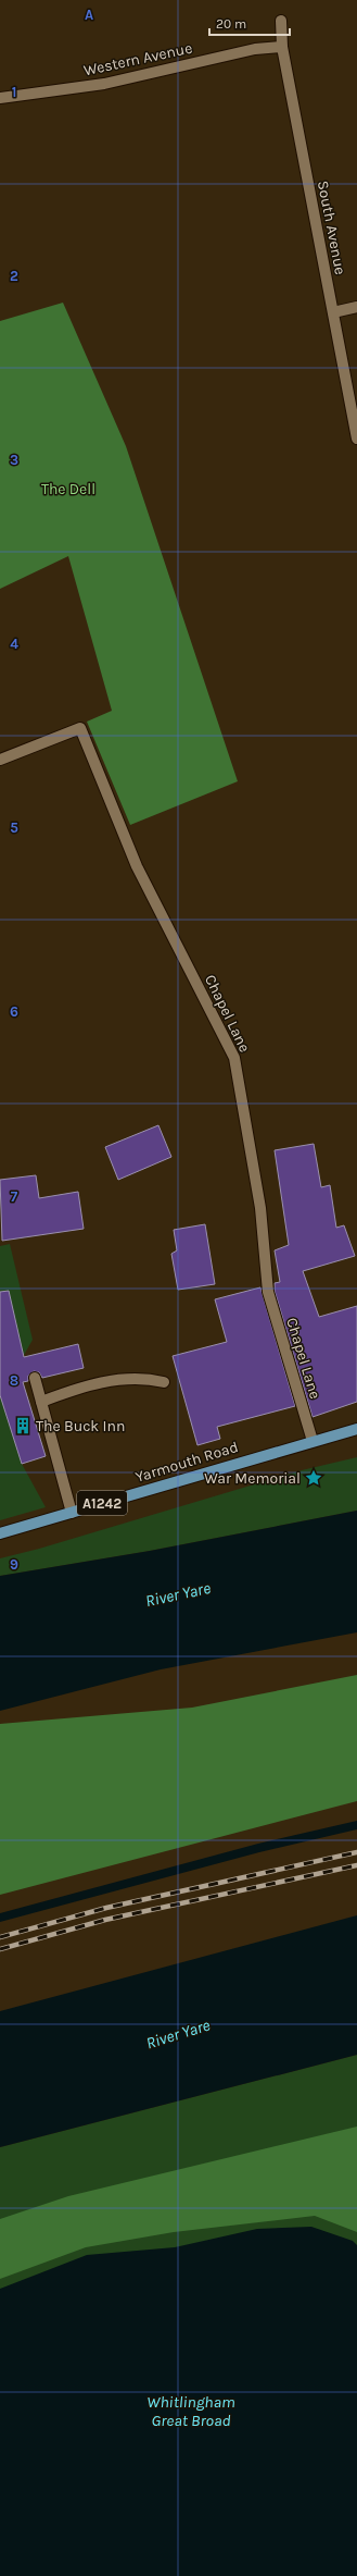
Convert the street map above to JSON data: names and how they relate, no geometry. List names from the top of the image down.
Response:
{
  "streets": {
    "main road": ["Yarmouth Road", "A1242"],
    "street": ["Western Avenue", "South Avenue", "Chapel Lane"]
  },
  "crossings": [
    ["Western Avenue", "South Avenue"],
    ["Chapel Lane", "Yarmouth Road"]
  ],
  "water": ["River Yare", "Whitlingham Great Broad"],
  "parks": ["The Dell"],
  "places": {
    "building": ["The Buck Inn"],
    "place": ["War Memorial"]
  },
  "scale_bar": "20 m",
  "grid": {
    "columns": ["A"],
    "rows": [
      "1",
      "2",
      "3",
      "4",
      "5",
      "6",
      "7",
      "8",
      "9"
    ]
  }
}
